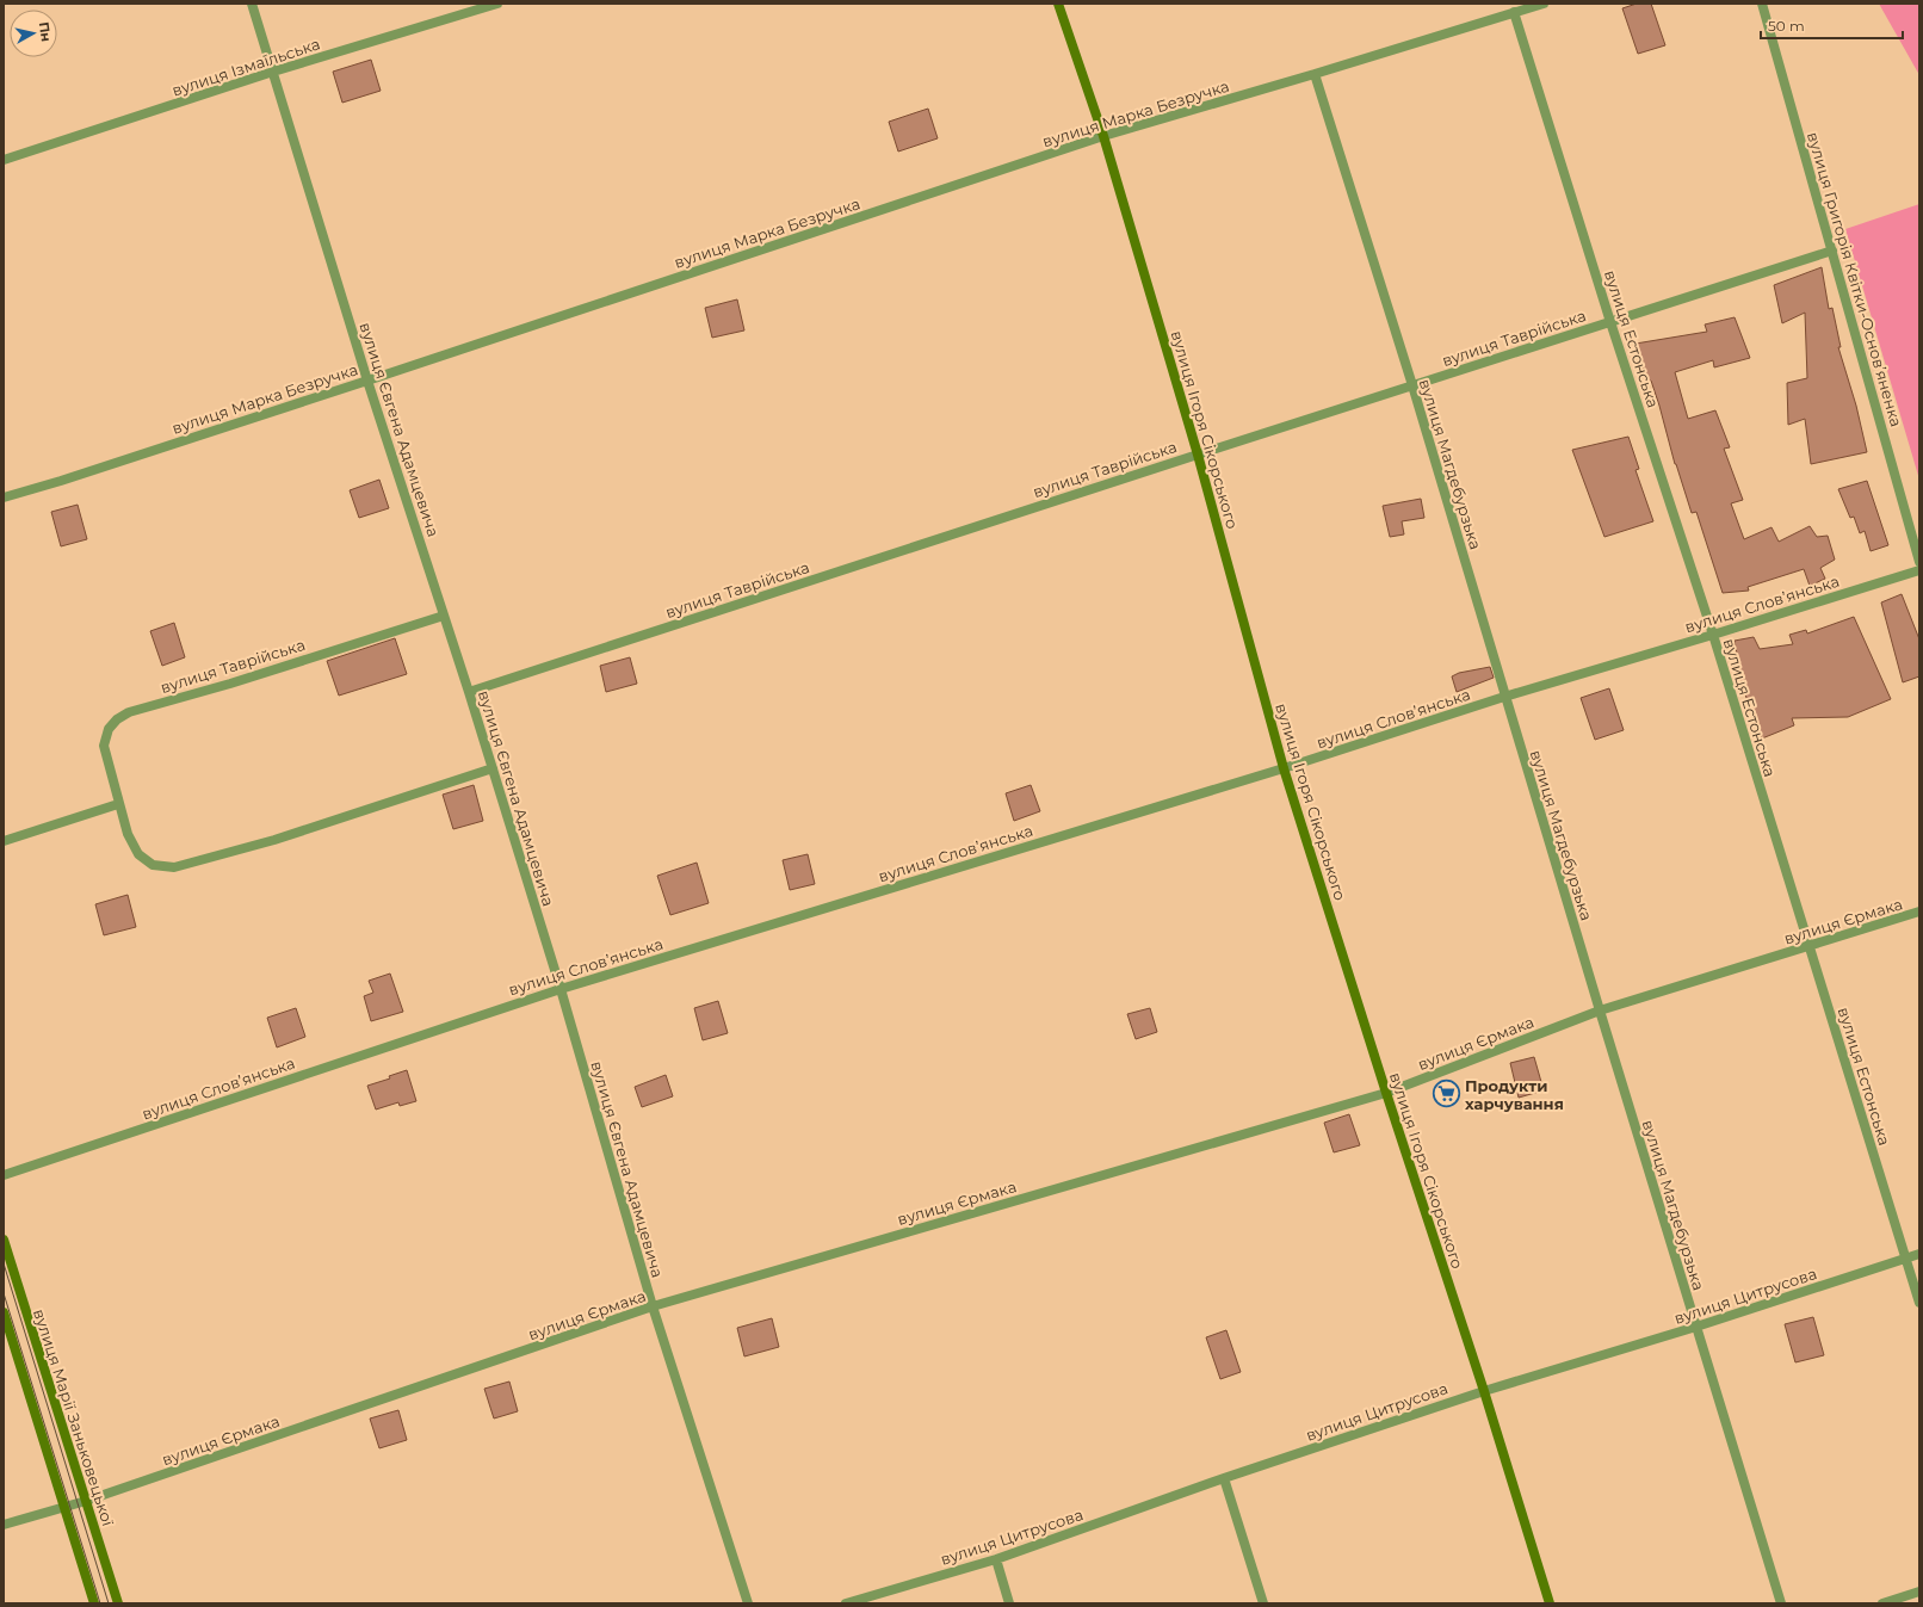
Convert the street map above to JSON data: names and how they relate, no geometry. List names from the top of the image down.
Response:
{
  "streets": {
    "main road": ["вулиця Ігоря Сікорського", "вулиця Марії Заньковецької"],
    "street": [
      "вулиця Ізмаїльська",
      "вулиця Марка Безручка",
      "вулиця Григорія Квітки-Основʼяненка",
      "вулиця Таврійська",
      "вулиця Естонська",
      "вулиця Євгена Адамцевича",
      "вулиця Магдебурзька",
      "вулиця Слов’янська",
      "вулиця Єрмака",
      "вулиця Цитрусова"
    ]
  },
  "crossings": [
    ["вулиця Ізмаїльська", "вулиця Євгена Адамцевича"],
    ["вулиця Марка Безручка", "вулиця Естонська"],
    ["вулиця Марка Безручка", "вулиця Євгена Адамцевича"],
    ["вулиця Марка Безручка", "вулиця Ігоря Сікорського"],
    ["вулиця Марка Безручка", "вулиця Магдебурзька"],
    ["вулиця Григорія Квітки-Основʼяненка", "вулиця Таврійська"],
    ["вулиця Таврійська", "вулиця Естонська"],
    ["вулиця Таврійська", "вулиця Євгена Адамцевича"],
    ["вулиця Таврійська", "вулиця Ігоря Сікорського"],
    ["вулиця Таврійська", "вулиця Магдебурзька"],
    ["вулиця Естонська", "вулиця Слов’янська"],
    ["вулиця Естонська", "вулиця Єрмака"],
    ["вулиця Естонська", "вулиця Цитрусова"],
    ["вулиця Євгена Адамцевича", "вулиця Слов’янська"],
    ["вулиця Євгена Адамцевича", "вулиця Єрмака"],
    ["вулиця Ігоря Сікорського", "вулиця Слов’янська"],
    ["вулиця Ігоря Сікорського", "вулиця Єрмака"],
    ["вулиця Ігоря Сікорського", "вулиця Цитрусова"],
    ["вулиця Магдебурзька", "вулиця Слов’янська"],
    ["вулиця Магдебурзька", "вулиця Єрмака"],
    ["вулиця Магдебурзька", "вулиця Цитрусова"],
    ["вулиця Єрмака", "вулиця Марії Заньковецької"]
  ],
  "places": {
    "supermarket": ["Продукти харчування"]
  },
  "scale_bar": "50 m",
  "north": "right"
}
